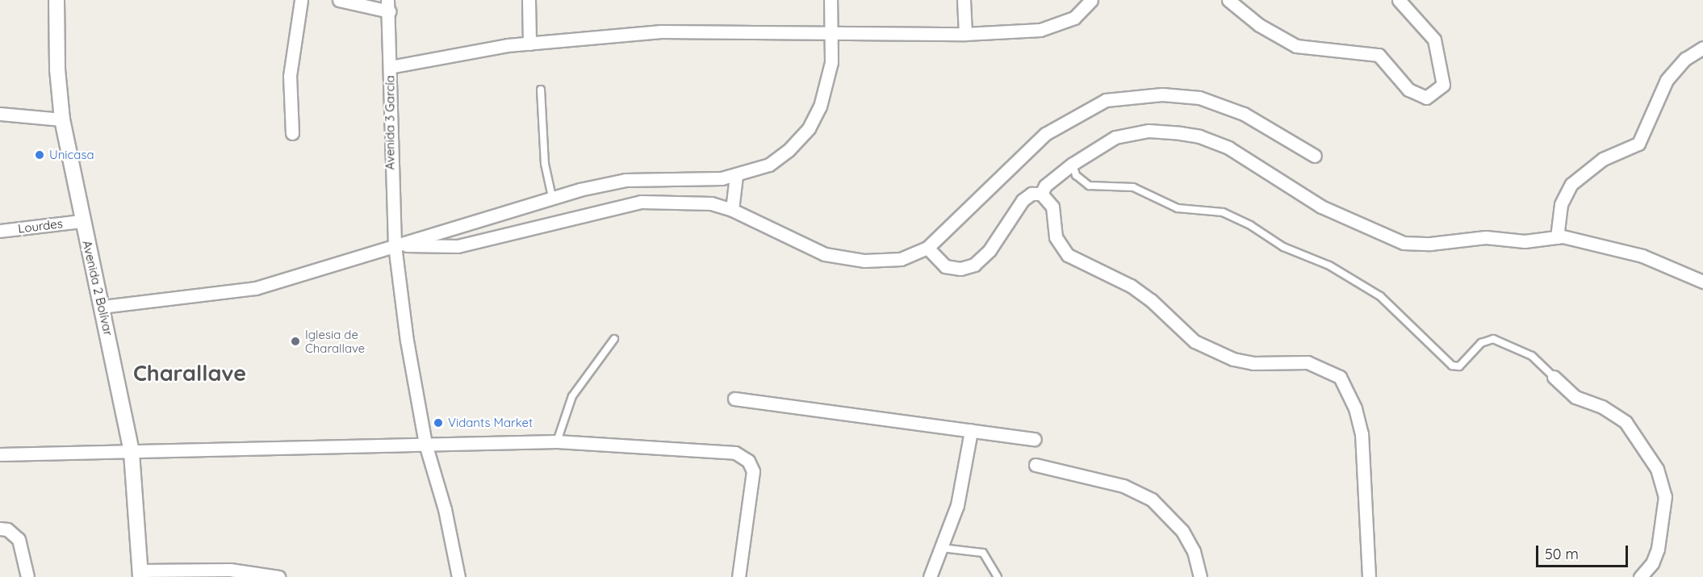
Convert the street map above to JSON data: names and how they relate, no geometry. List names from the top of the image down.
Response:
{
  "streets": {
    "street": ["Avenida 3 García", "Lourdes", "Avenida 2 Bolívar"]
  },
  "crossings": [
    ["Lourdes", "Avenida 2 Bolívar"]
  ],
  "districts": ["Charallave"],
  "places": ["Unicasa", "Iglesia de Charallave", "Vidants Market"],
  "scale_bar": "50 m"
}
